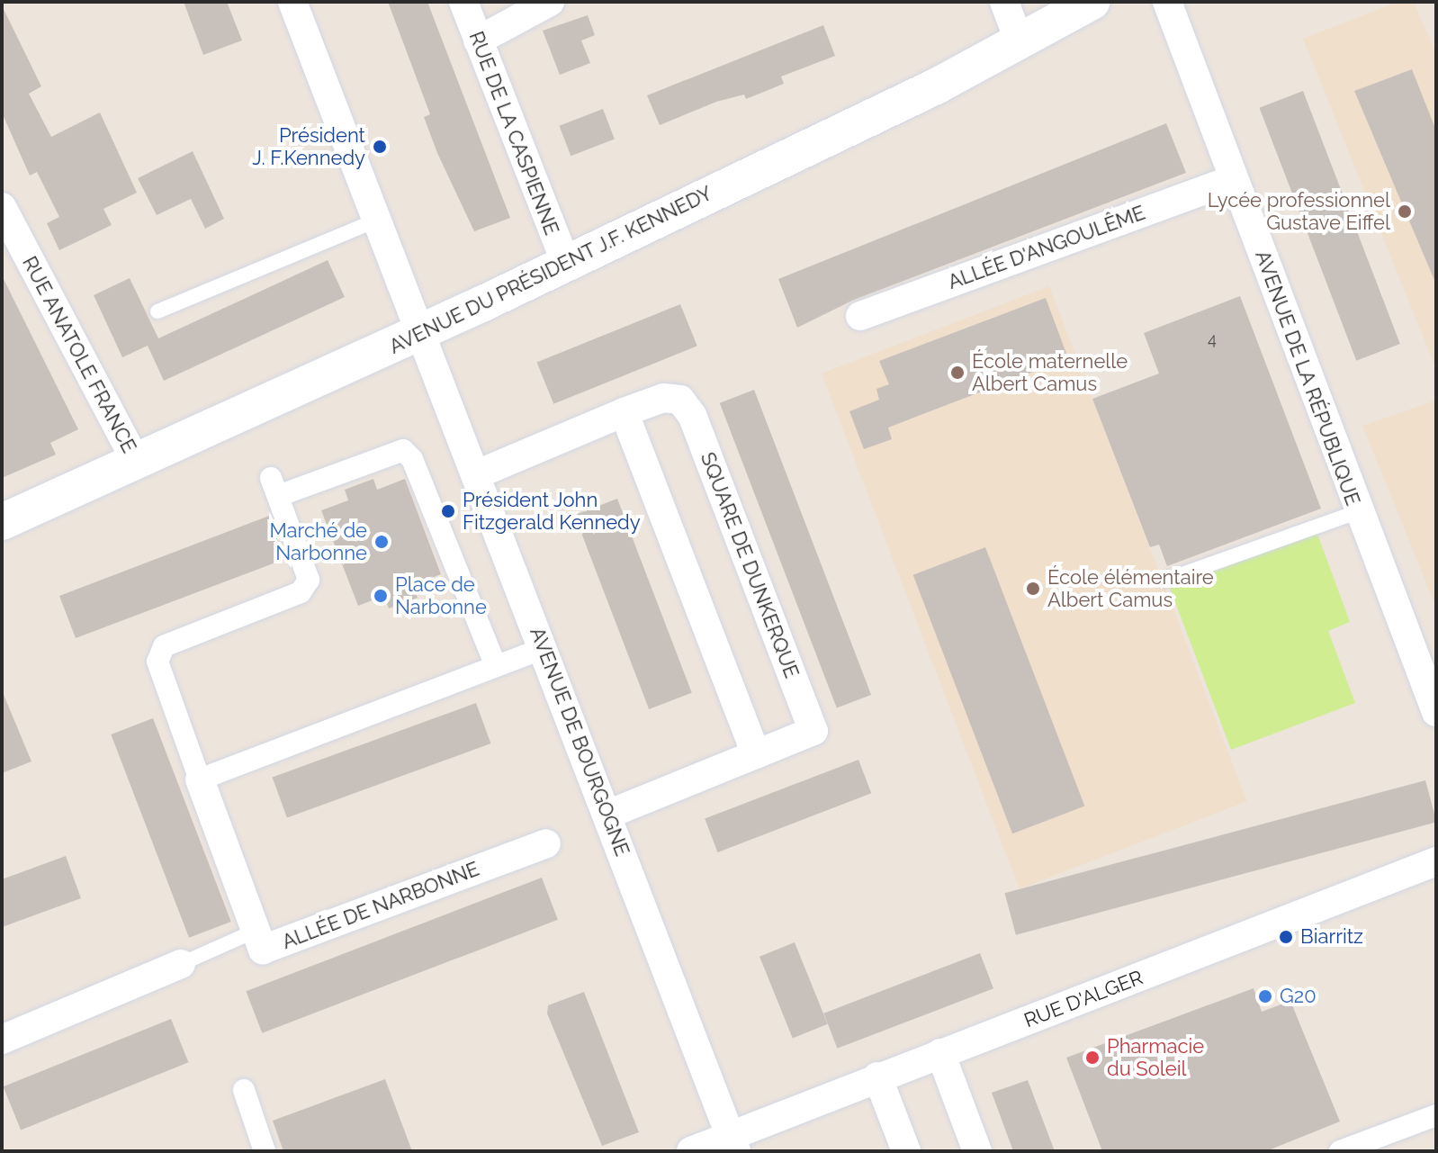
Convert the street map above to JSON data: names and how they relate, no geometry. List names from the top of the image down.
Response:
{
  "streets": {
    "street": [
      "RUE DE LA CASPIENNE",
      "ALLÉE D'ANGOULÊME",
      "AVENUE DU PRÉSIDENT J.F. KENNEDY",
      "RUE ANATOLE FRANCE",
      "AVENUE DE LA RÉPUBLIQUE",
      "SQUARE DE DUNKERQUE",
      "AVENUE DE BOURGOGNE",
      "ALLÉE DE NARBONNE",
      "RUE D'ALGER"
    ]
  },
  "crossings": [
    ["RUE DE LA CASPIENNE", "AVENUE DU PRÉSIDENT J.F. KENNEDY"],
    ["ALLÉE D'ANGOULÊME", "AVENUE DE LA RÉPUBLIQUE"],
    ["AVENUE DU PRÉSIDENT J.F. KENNEDY", "RUE ANATOLE FRANCE"],
    ["AVENUE DU PRÉSIDENT J.F. KENNEDY", "AVENUE DE BOURGOGNE"],
    ["SQUARE DE DUNKERQUE", "AVENUE DE BOURGOGNE"],
    ["AVENUE DE BOURGOGNE", "RUE D'ALGER"]
  ],
  "places": [
    "Président J. F.Kennedy",
    "Lycée professionnel Gustave Eiffel",
    "École maternelle Albert Camus",
    "Président John Fitzgerald Kennedy",
    "Marché de Narbonne",
    "École élémentaire Albert Camus",
    "Place de Narbonne",
    "Biarritz",
    "G20",
    "Pharmacie du Soleil"
  ],
  "house_numbers": ["4"]
}
